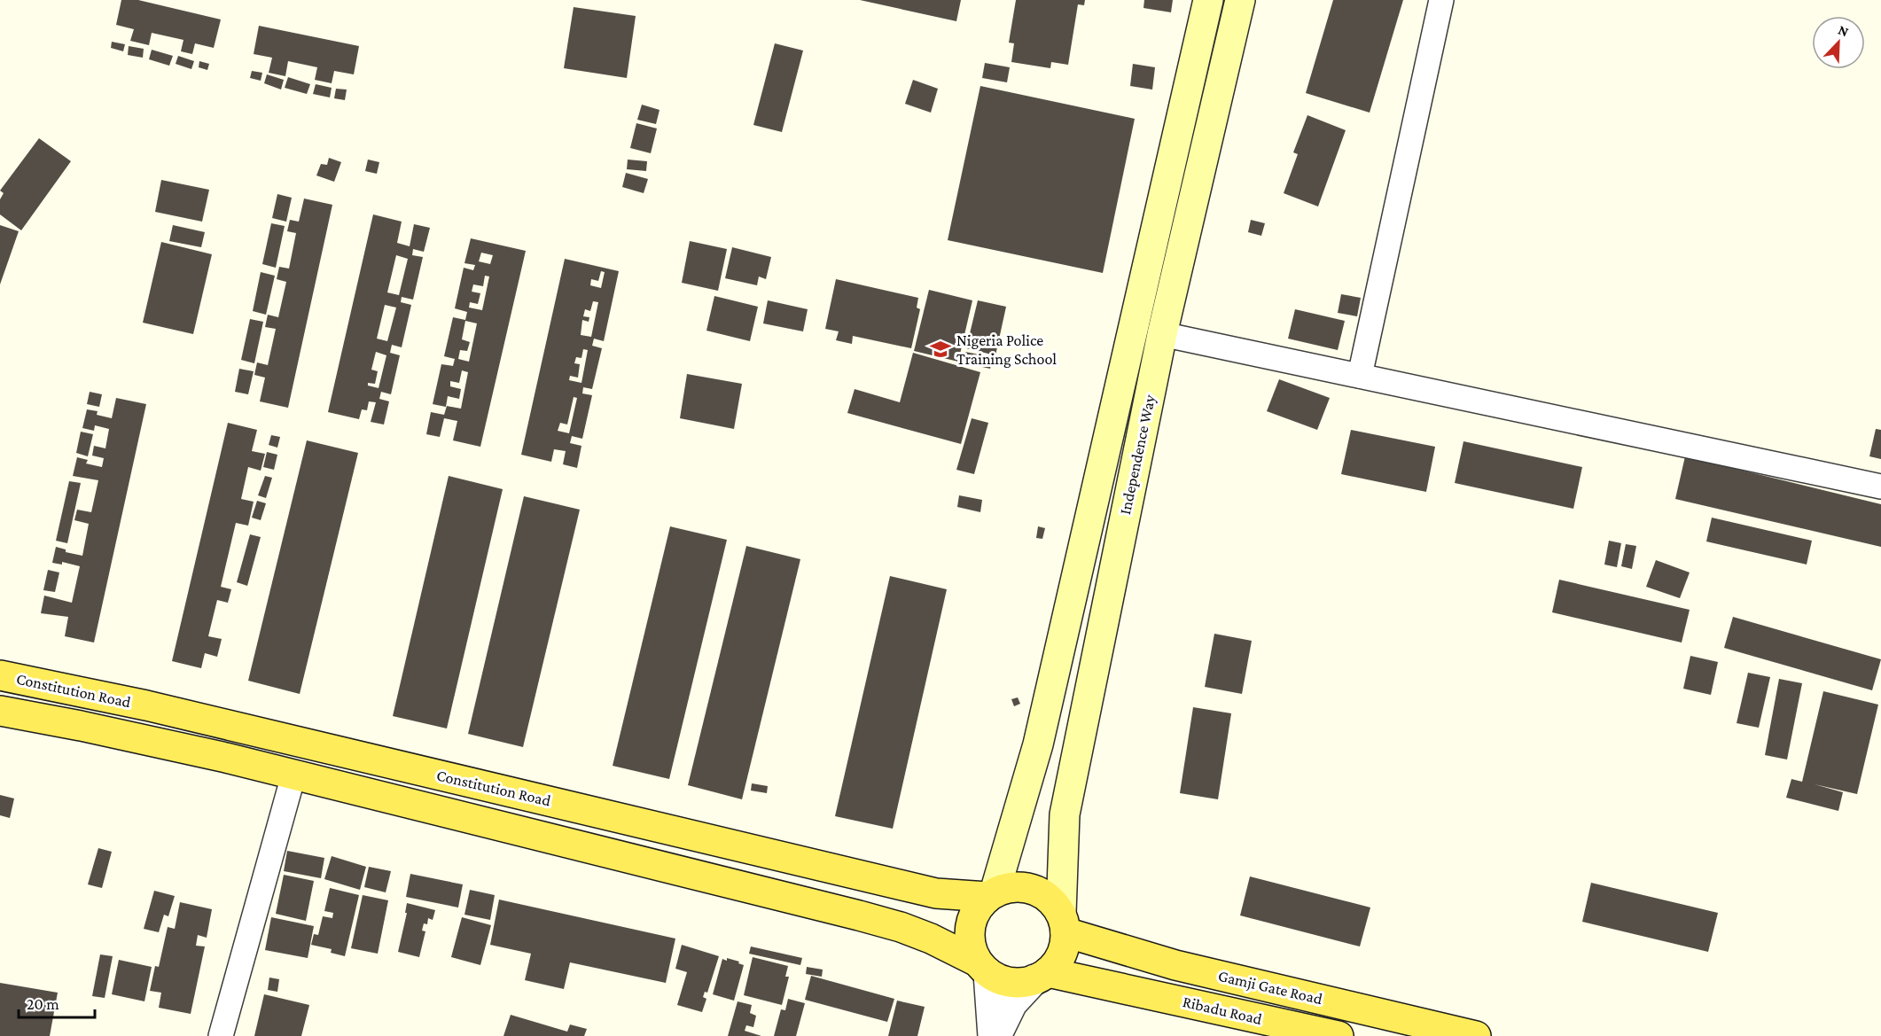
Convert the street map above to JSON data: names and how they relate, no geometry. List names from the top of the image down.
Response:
{
  "streets": {
    "main road": [
      "Independence Way",
      "Constitution Road",
      "Gamji Gate Road",
      "Ribadu Road"
    ]
  },
  "crossings": [
    ["Independence Way", "Constitution Road"],
    ["Independence Way", "Gamji Gate Road"],
    ["Independence Way", "Ribadu Road"],
    ["Constitution Road", "Gamji Gate Road"],
    ["Constitution Road", "Ribadu Road"],
    ["Gamji Gate Road", "Ribadu Road"]
  ],
  "places": {
    "school or university": ["Nigeria Police Training School"]
  },
  "scale_bar": "20 m",
  "north": "top right"
}
